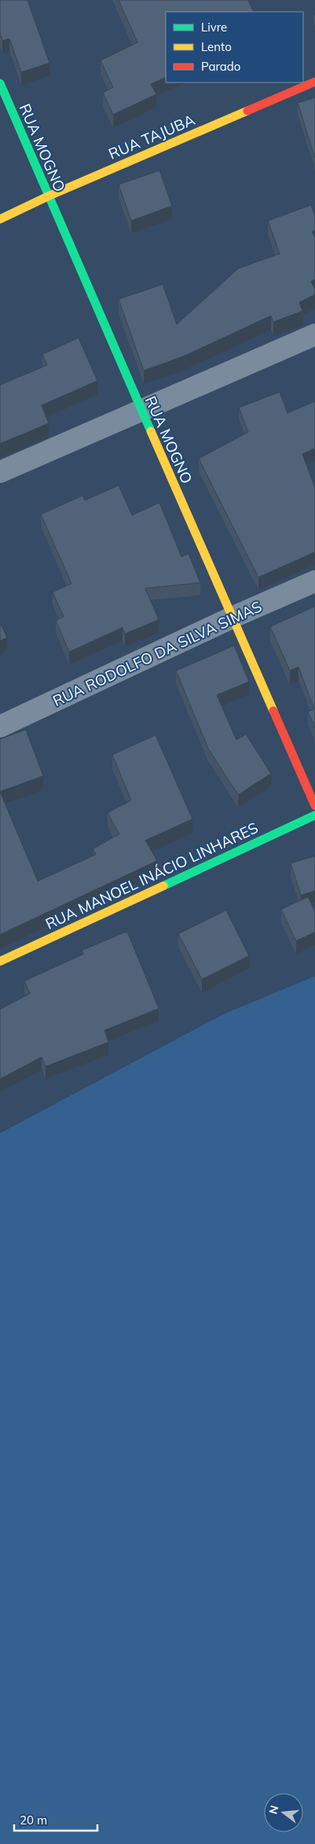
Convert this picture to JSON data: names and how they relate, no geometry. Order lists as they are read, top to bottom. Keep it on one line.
{"streets":{"street":["RUA TAJUBA","RUA MOGNO","RUA RODOLFO DA SILVA SIMAS","RUA MANOEL INÁCIO LINHARES"]},"crossings":[["RUA TAJUBA","RUA MOGNO"],["RUA MOGNO","RUA RODOLFO DA SILVA SIMAS"]],"legend":["Livre","Lento","Parado"],"scale_bar":"20 m","north":"left"}
